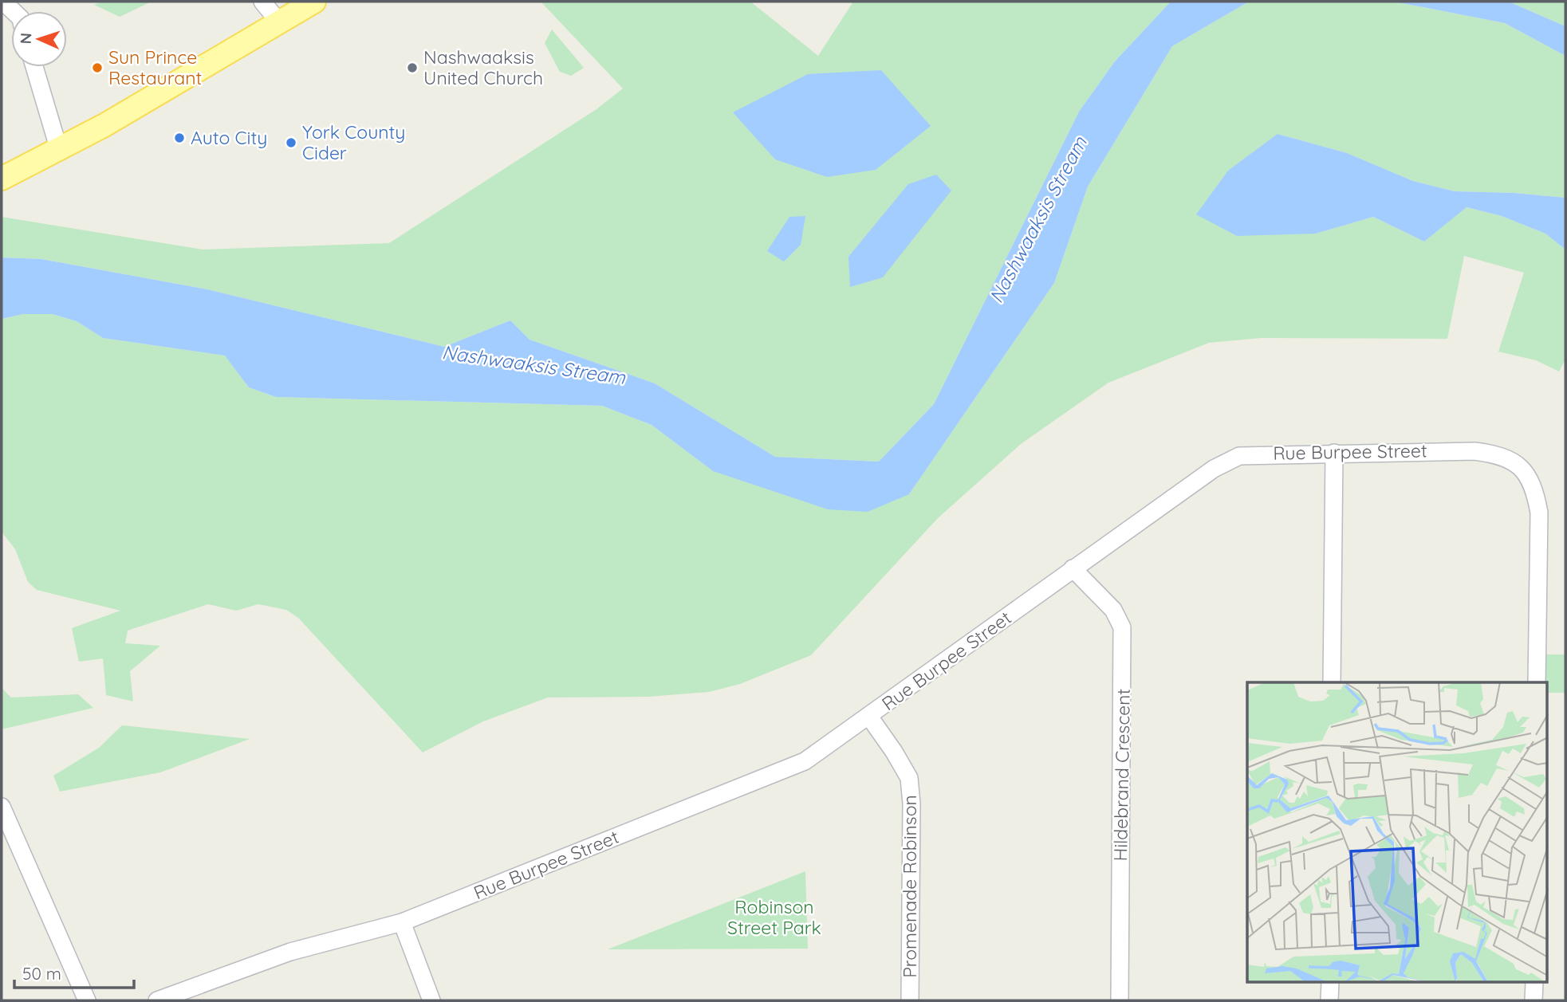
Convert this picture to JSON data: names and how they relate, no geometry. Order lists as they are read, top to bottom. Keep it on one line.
{"streets":{"street":["Rue Burpee Street","Hildebrand Crescent","Promenade Robinson"]},"crossings":[["Rue Burpee Street","Hildebrand Crescent"],["Rue Burpee Street","Promenade Robinson"]],"water":["Nashwaaksis Stream"],"parks":["Robinson Street Park"],"places":["Sun Prince Restaurant","Nashwaaksis United Church","Auto City","York County Cider"],"scale_bar":"50 m","north":"left"}
